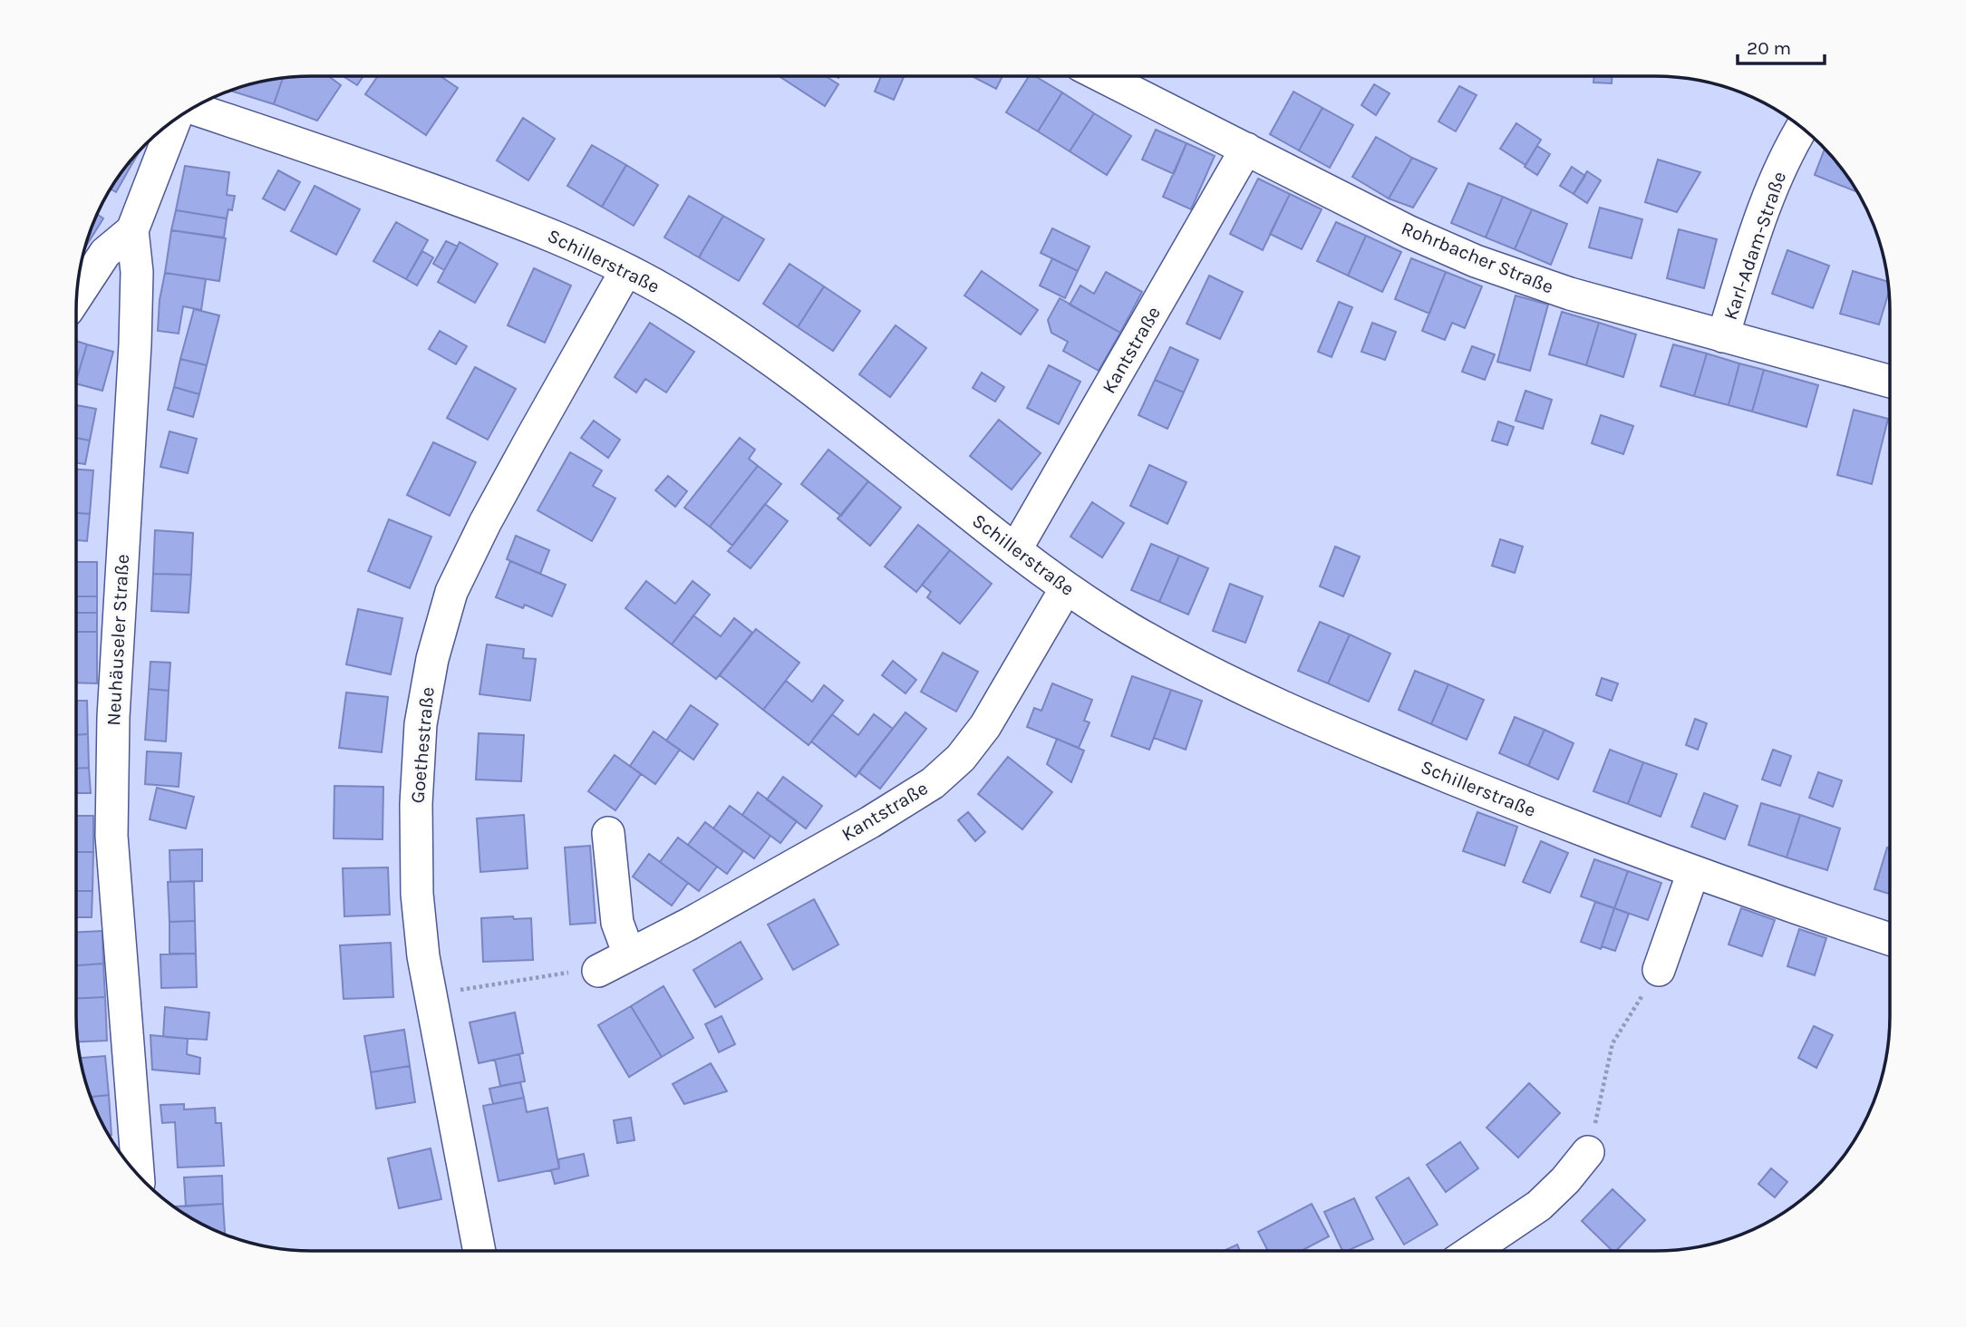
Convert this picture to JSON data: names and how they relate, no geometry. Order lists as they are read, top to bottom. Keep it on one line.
{"streets":{"street":["Karl-Adam-Straße","Rohrbacher Straße","Schillerstraße","Kantstraße","Neuhäuseler Straße","Goethestraße"]},"crossings":[["Karl-Adam-Straße","Rohrbacher Straße"],["Rohrbacher Straße","Kantstraße"],["Schillerstraße","Kantstraße"],["Schillerstraße","Goethestraße"]],"scale_bar":"20 m"}
